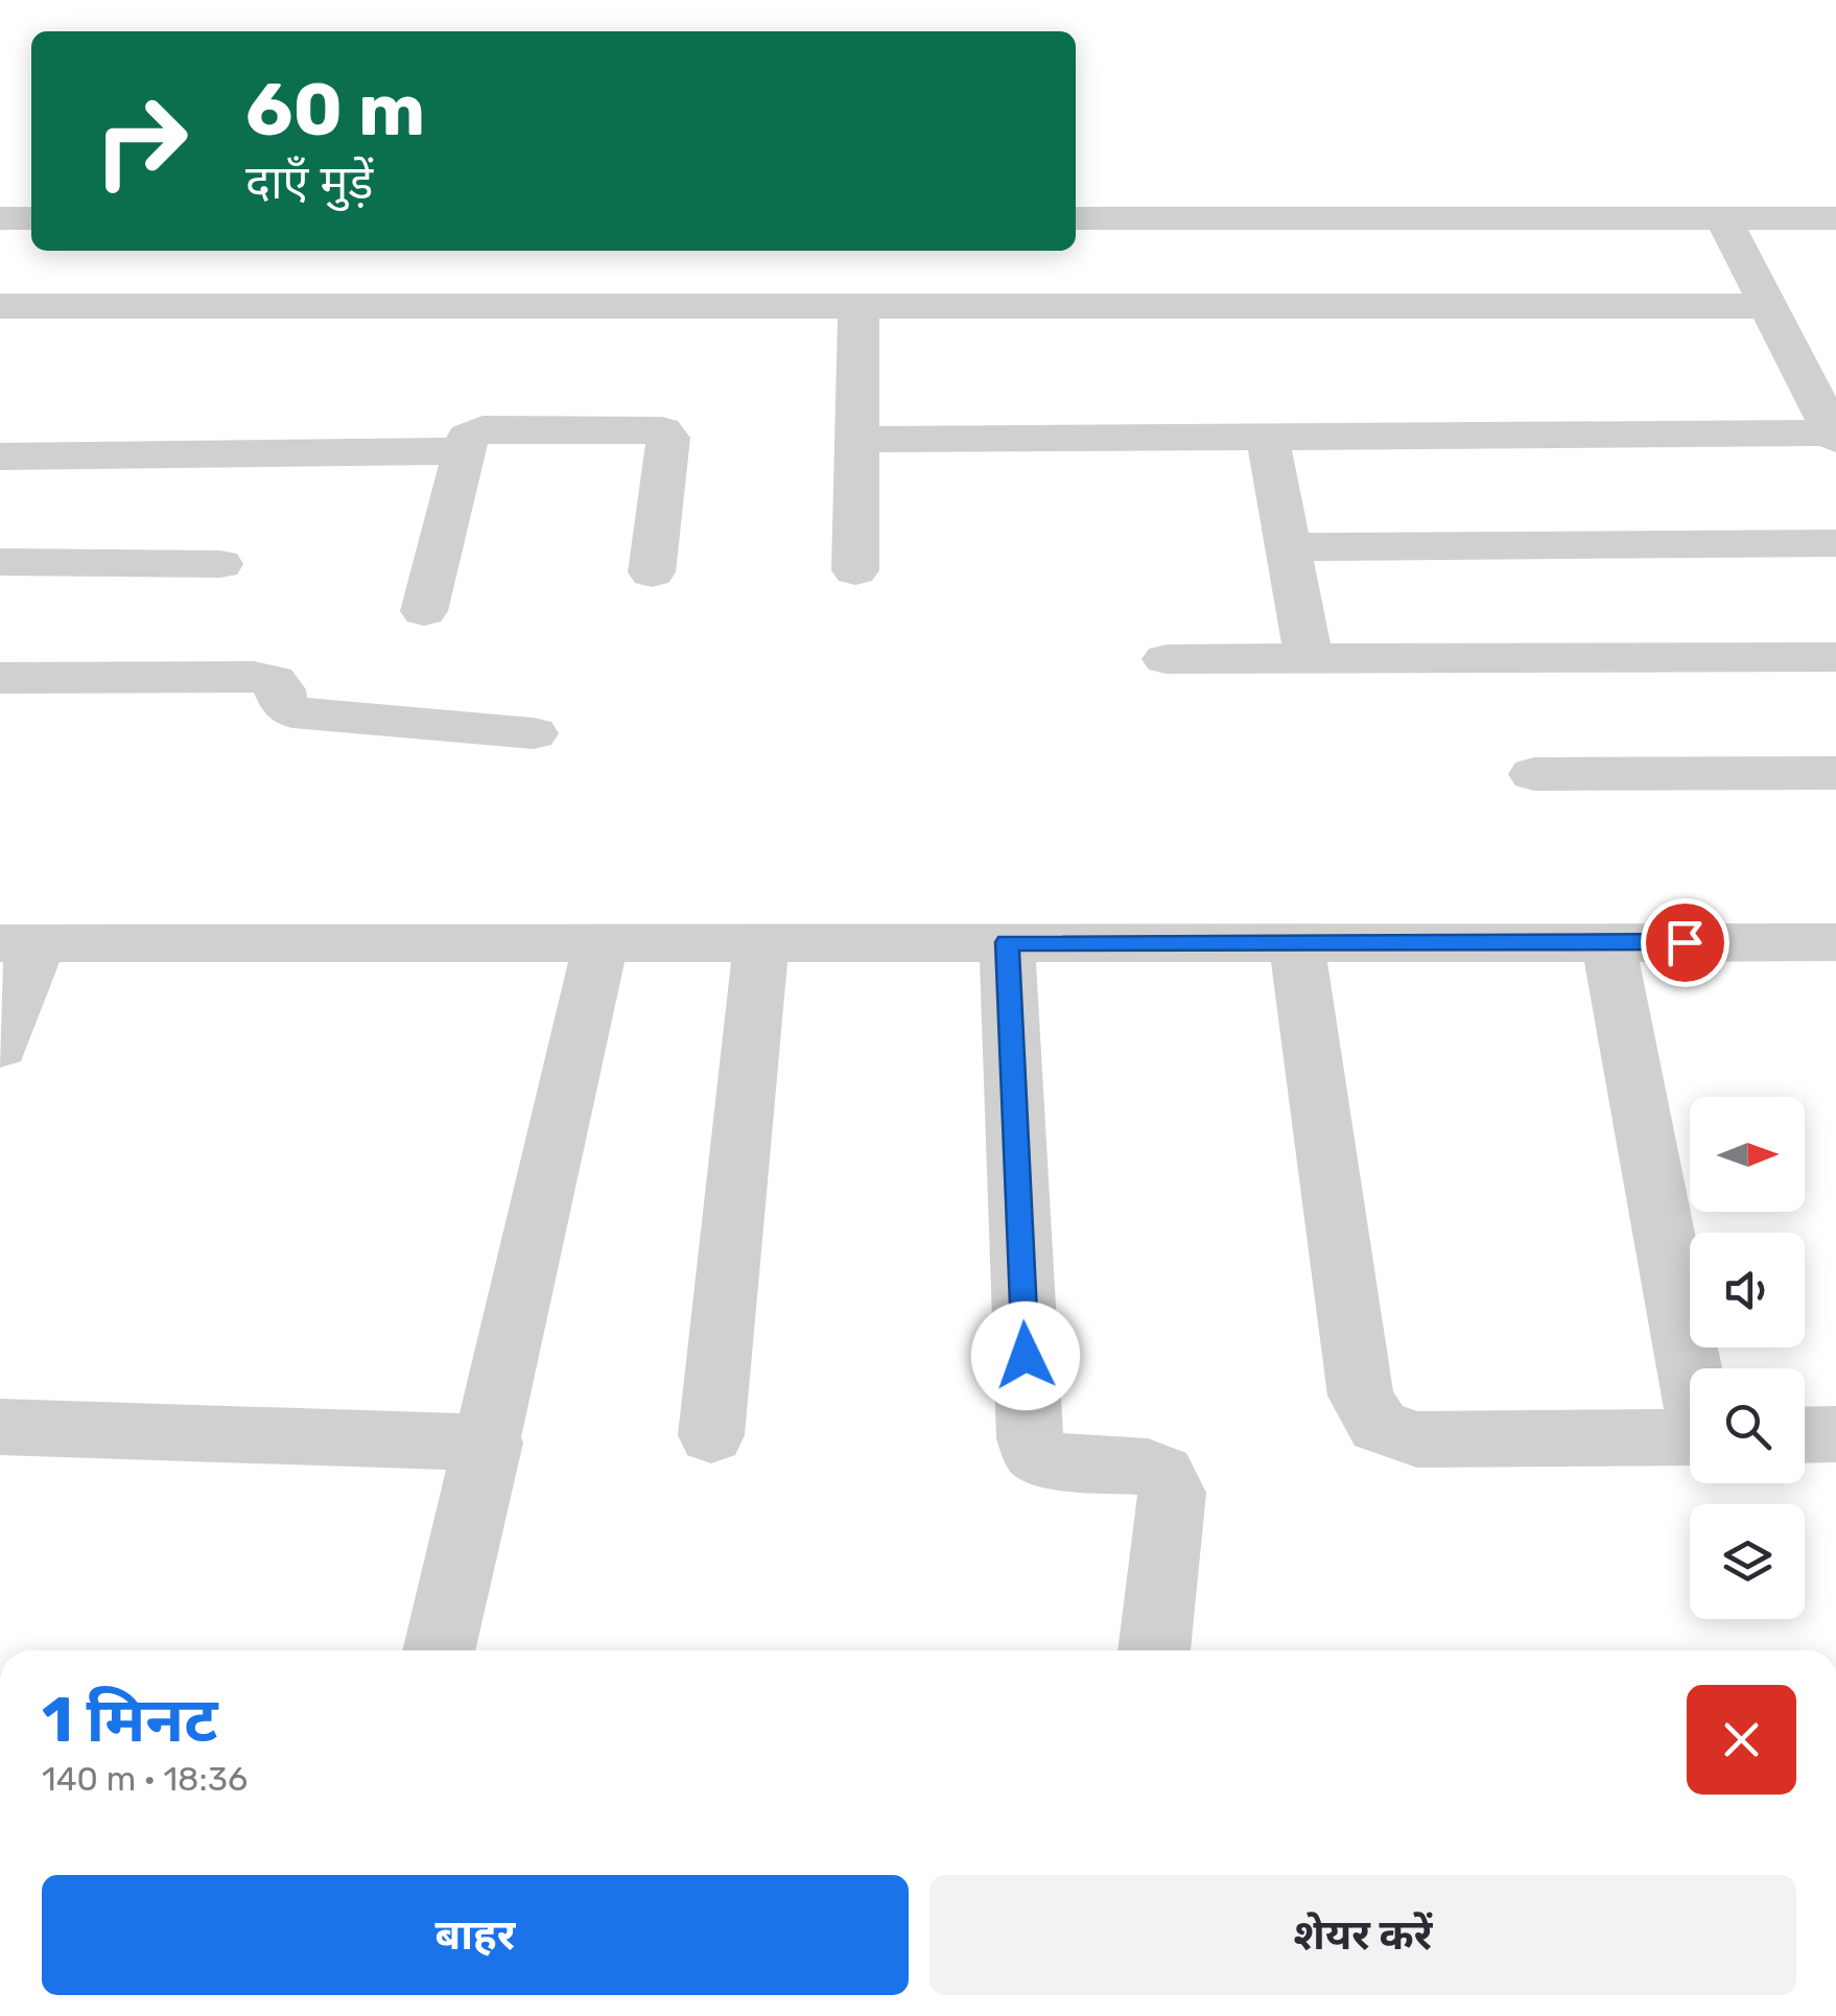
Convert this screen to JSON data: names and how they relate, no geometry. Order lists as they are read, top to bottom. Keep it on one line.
{"north":"right","page":{"turn":["60 m","दाएँ मुड़ें"],"heading":["1 मिनट","140 m · 18:36"],"buttons":["बाहर","शेयर करें"]}}
